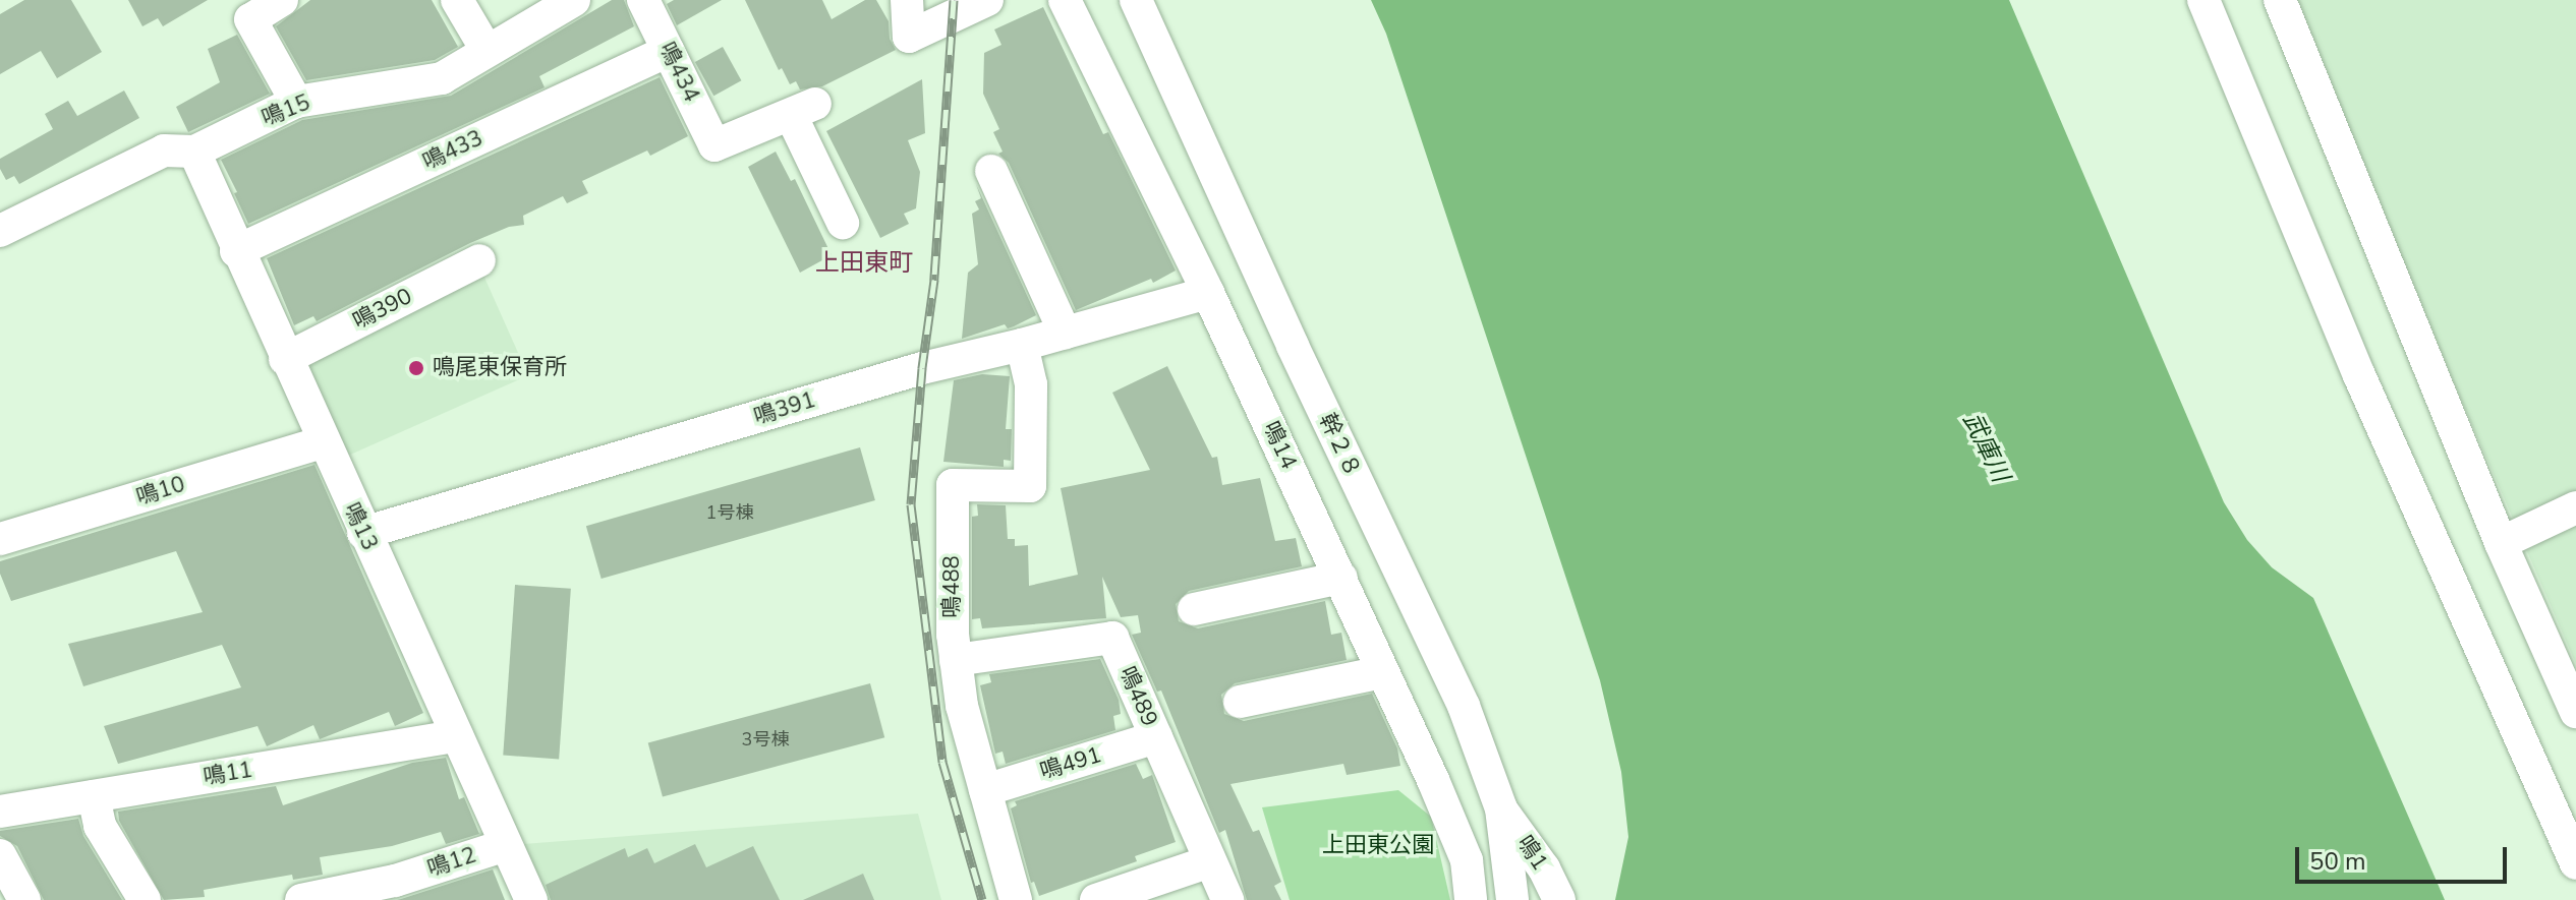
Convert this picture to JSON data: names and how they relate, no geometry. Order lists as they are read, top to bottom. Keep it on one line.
{"streets":{"street":["鳴434","鳴15","鳴433","鳴390","鳴391","鳴14","幹２８","鳴10","鳴13","鳴488","鳴489","鳴491","鳴11","鳴1","鳴12"]},"crossings":[["鳴434","鳴433"],["鳴15","鳴13"],["鳴433","鳴13"],["鳴390","鳴13"],["鳴391","鳴14"],["鳴391","鳴13"],["鳴391","鳴488"],["幹２８","鳴1"],["鳴10","鳴13"],["鳴13","鳴11"],["鳴13","鳴12"],["鳴488","鳴489"],["鳴488","鳴491"],["鳴489","鳴491"]],"districts":["上田東町"],"water":["武庫川"],"parks":["上田東公園"],"places":["鳴尾東保育所"],"house_numbers":["1号棟","3号棟"],"scale_bar":"50 m"}
